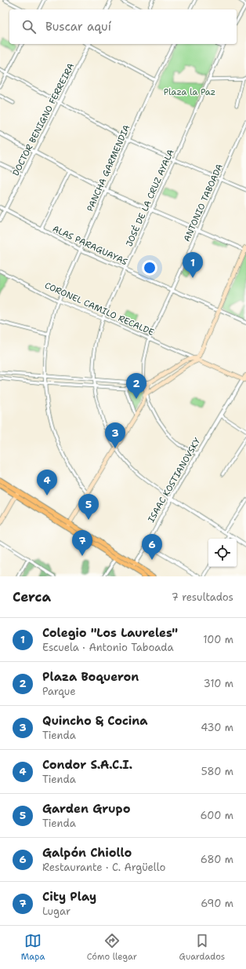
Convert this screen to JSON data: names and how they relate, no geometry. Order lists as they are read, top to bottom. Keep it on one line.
{"streets":{"main road":["CORONEL CAMILO RECALDE"],"street":["DOCTOR BENIGNO FERREIRA","PANCHA GARMENDIA","JOSÉ DE LA CRUZ AYALA","ANTONIO TABOADA","ALAS PARAGUAYAS","ISAAC KOSTIANOVSKY"]},"crossings":[["DOCTOR BENIGNO FERREIRA","ALAS PARAGUAYAS"],["PANCHA GARMENDIA","ALAS PARAGUAYAS"],["PANCHA GARMENDIA","CORONEL CAMILO RECALDE"],["JOSÉ DE LA CRUZ AYALA","ALAS PARAGUAYAS"],["JOSÉ DE LA CRUZ AYALA","CORONEL CAMILO RECALDE"],["JOSÉ DE LA CRUZ AYALA","ISAAC KOSTIANOVSKY"],["ANTONIO TABOADA","ALAS PARAGUAYAS"],["ANTONIO TABOADA","CORONEL CAMILO RECALDE"],["ANTONIO TABOADA","ISAAC KOSTIANOVSKY"],["CORONEL CAMILO RECALDE","ISAAC KOSTIANOVSKY"]],"parks":["Plaza la Paz"],"page":{"search":"Buscar aquí","pins":["1","2","3","4","5","7","6"],"heading":["Cerca","7 resultados"],"list":[{"mark":"1","name":"Colegio \"Los Laureles\"","note":"Escuela · Antonio Taboada","value":"100 m"},{"mark":"2","name":"Plaza Boqueron","note":"Parque","value":"310 m"},{"mark":"3","name":"Quincho & Cocina","note":"Tienda","value":"430 m"},{"mark":"4","name":"Condor S.A.C.I.","note":"Tienda","value":"580 m"},{"mark":"5","name":"Garden Grupo","note":"Tienda","value":"600 m"},{"mark":"6","name":"Galpón Chiollo","note":"Restaurante · C. Argüello","value":"680 m"},{"mark":"7","name":"City Play","note":"Lugar","value":"690 m"}],"nav":["Mapa","Cómo llegar","Guardados"]}}
